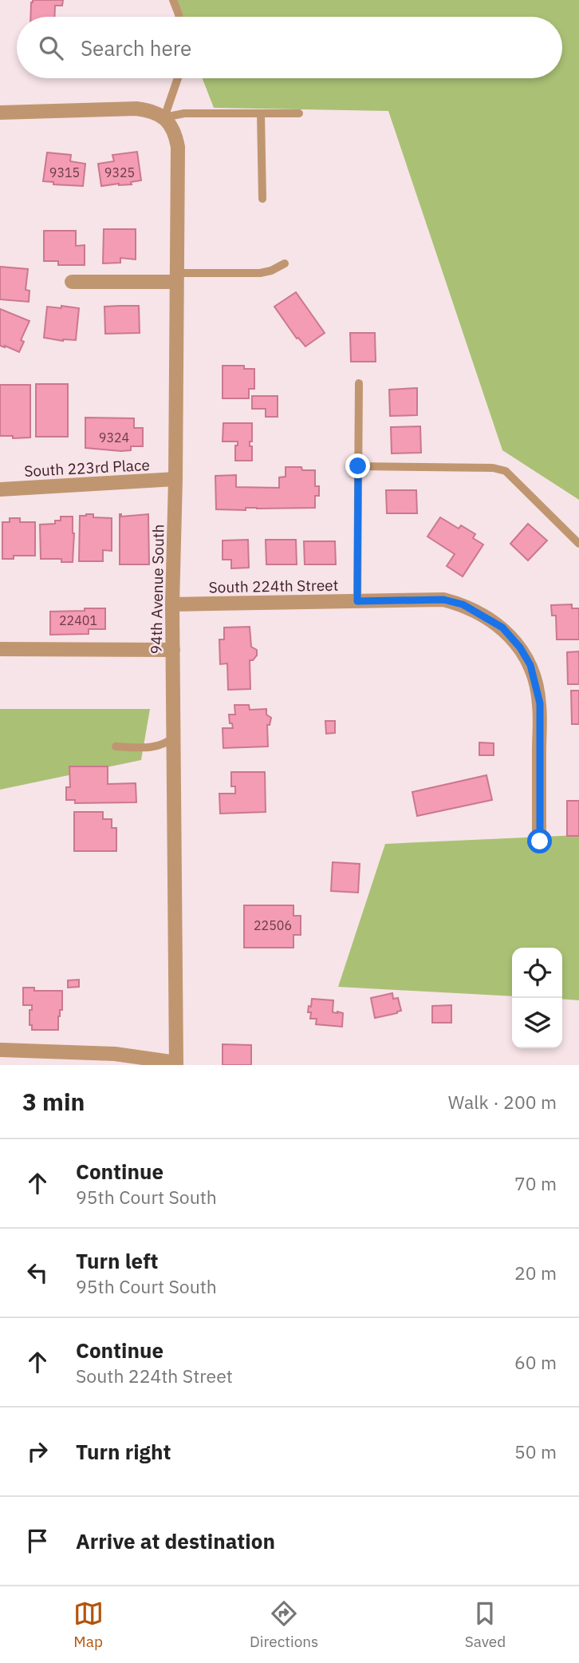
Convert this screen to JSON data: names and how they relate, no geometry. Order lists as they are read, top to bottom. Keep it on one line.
{"streets":{"street":["South 223rd Place","South 224th Street","94th Avenue South"]},"crossings":[["South 223rd Place","94th Avenue South"],["South 224th Street","94th Avenue South"]],"house_numbers":["9315","9325","9324","22401","22506"],"page":{"search":"Search here","heading":["3 min","Walk · 200 m"],"list":[["Continue","95th Court South","70 m"],["Turn left","95th Court South","20 m"],["Continue","South 224th Street","60 m"],["Turn right","50 m"],"Arrive at destination"],"nav":["Map","Directions","Saved"]}}
